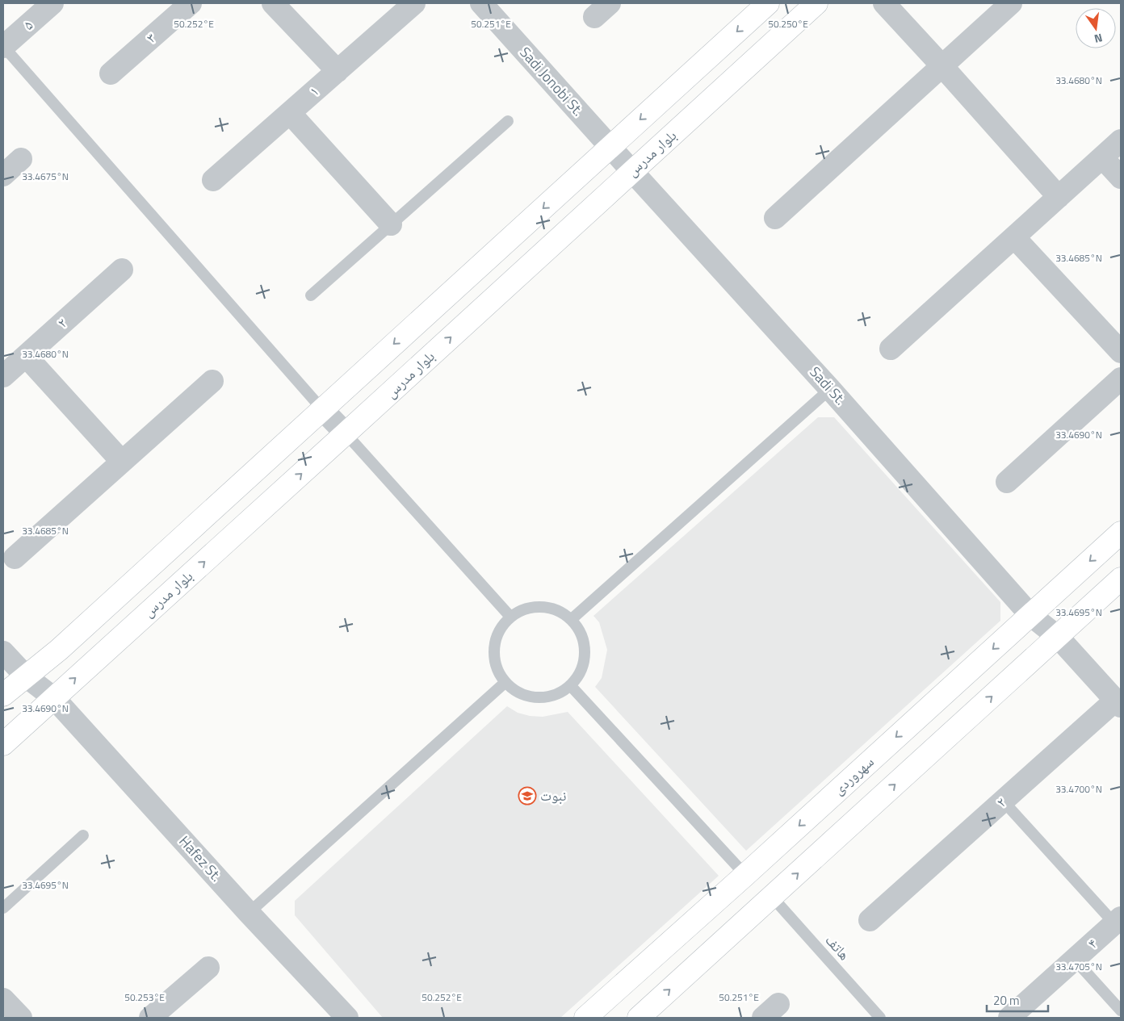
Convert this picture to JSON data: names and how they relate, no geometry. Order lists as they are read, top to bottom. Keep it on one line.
{"streets":{"street":["۵","۳","Sadi Jonobi St.","۱","بلوار مدرس","۲","Sadi St.","سهروردی","Hafez St.","۴"],"lane":["هاتف"]},"crossings":[["Sadi Jonobi St.","بلوار مدرس"],["Sadi Jonobi St.","Sadi St."],["بلوار مدرس","Sadi St."],["بلوار مدرس","Hafez St."],["۲","Sadi St."],["Sadi St.","سهروردی"]],"places":{"school or university":["نبوت"]},"scale_bar":"20 m","north":"bottom","coordinates":["50.252°E","50.251°E","50.250°E","33.4680°N","33.4675°N","33.4685°N","33.4690°N","33.4695°N","33.4700°N","33.4705°N","50.253°E"]}
